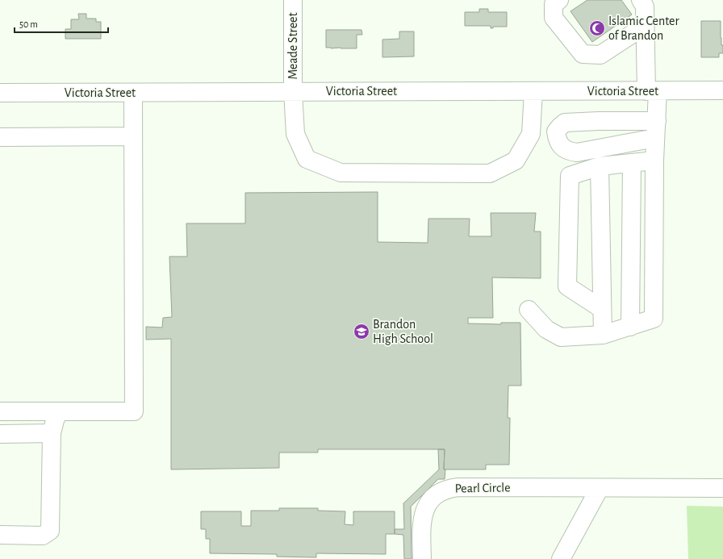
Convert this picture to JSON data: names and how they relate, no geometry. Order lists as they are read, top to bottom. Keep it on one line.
{"streets":{"street":["Meade Street","Victoria Street","Pearl Circle"]},"crossings":[["Meade Street","Victoria Street"]],"places":{"mosque":["Islamic Center of Brandon"],"school or university":["Brandon High School"]},"scale_bar":"50 m"}
